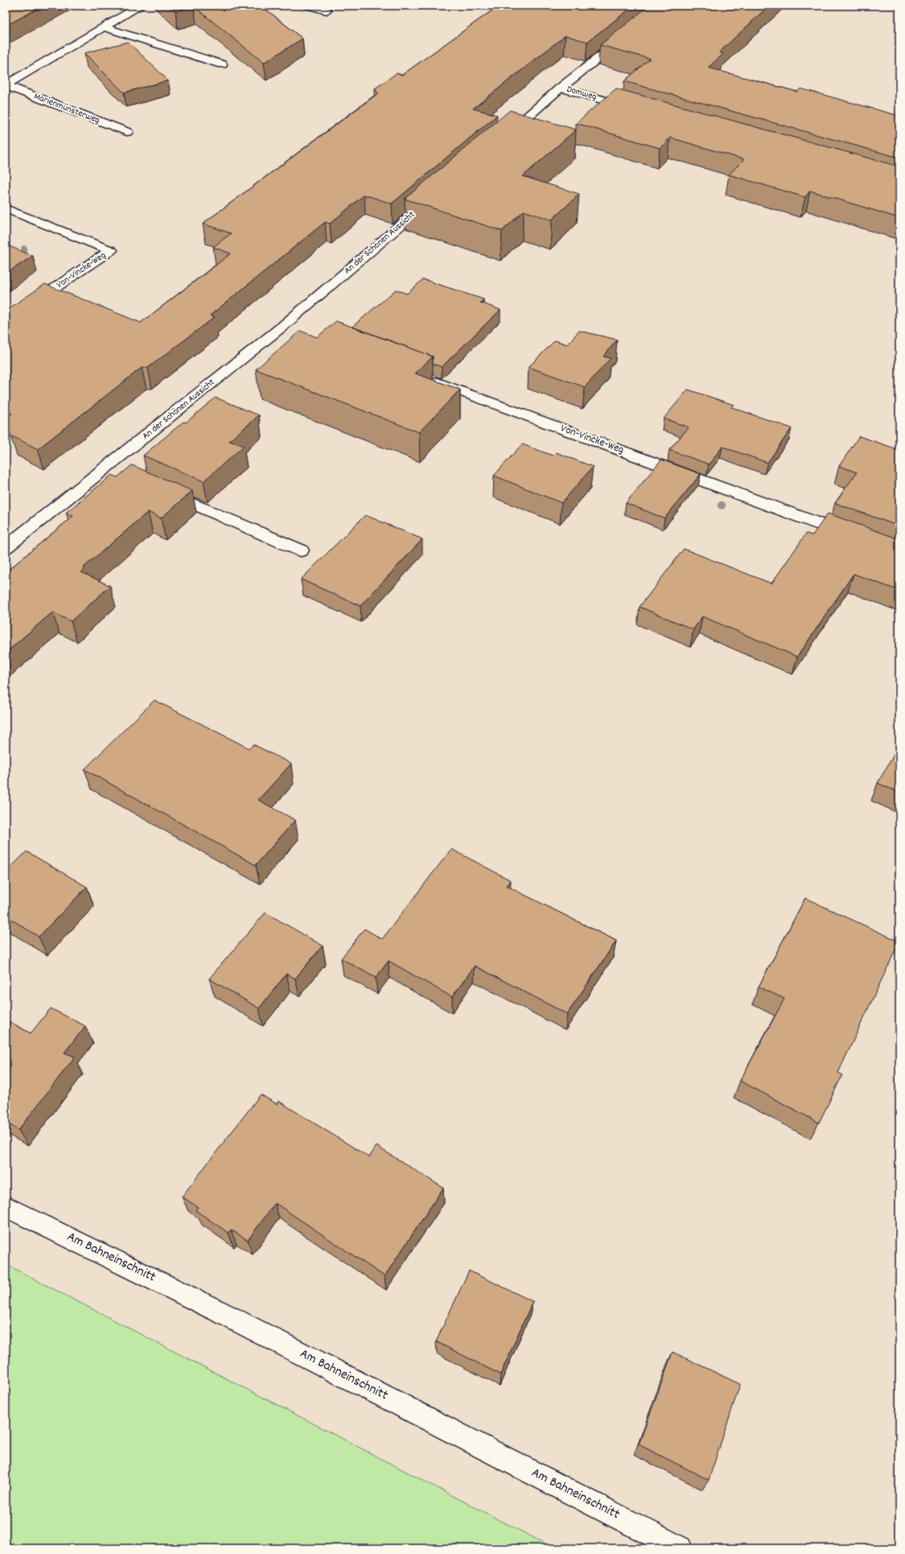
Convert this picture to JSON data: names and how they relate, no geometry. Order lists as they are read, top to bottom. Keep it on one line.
{"streets":{"street":["Domweg","Marienmünsterweg","An der Schönen Aussicht","Von-Vincke-Weg","Am Bahneinschnitt"]}}
